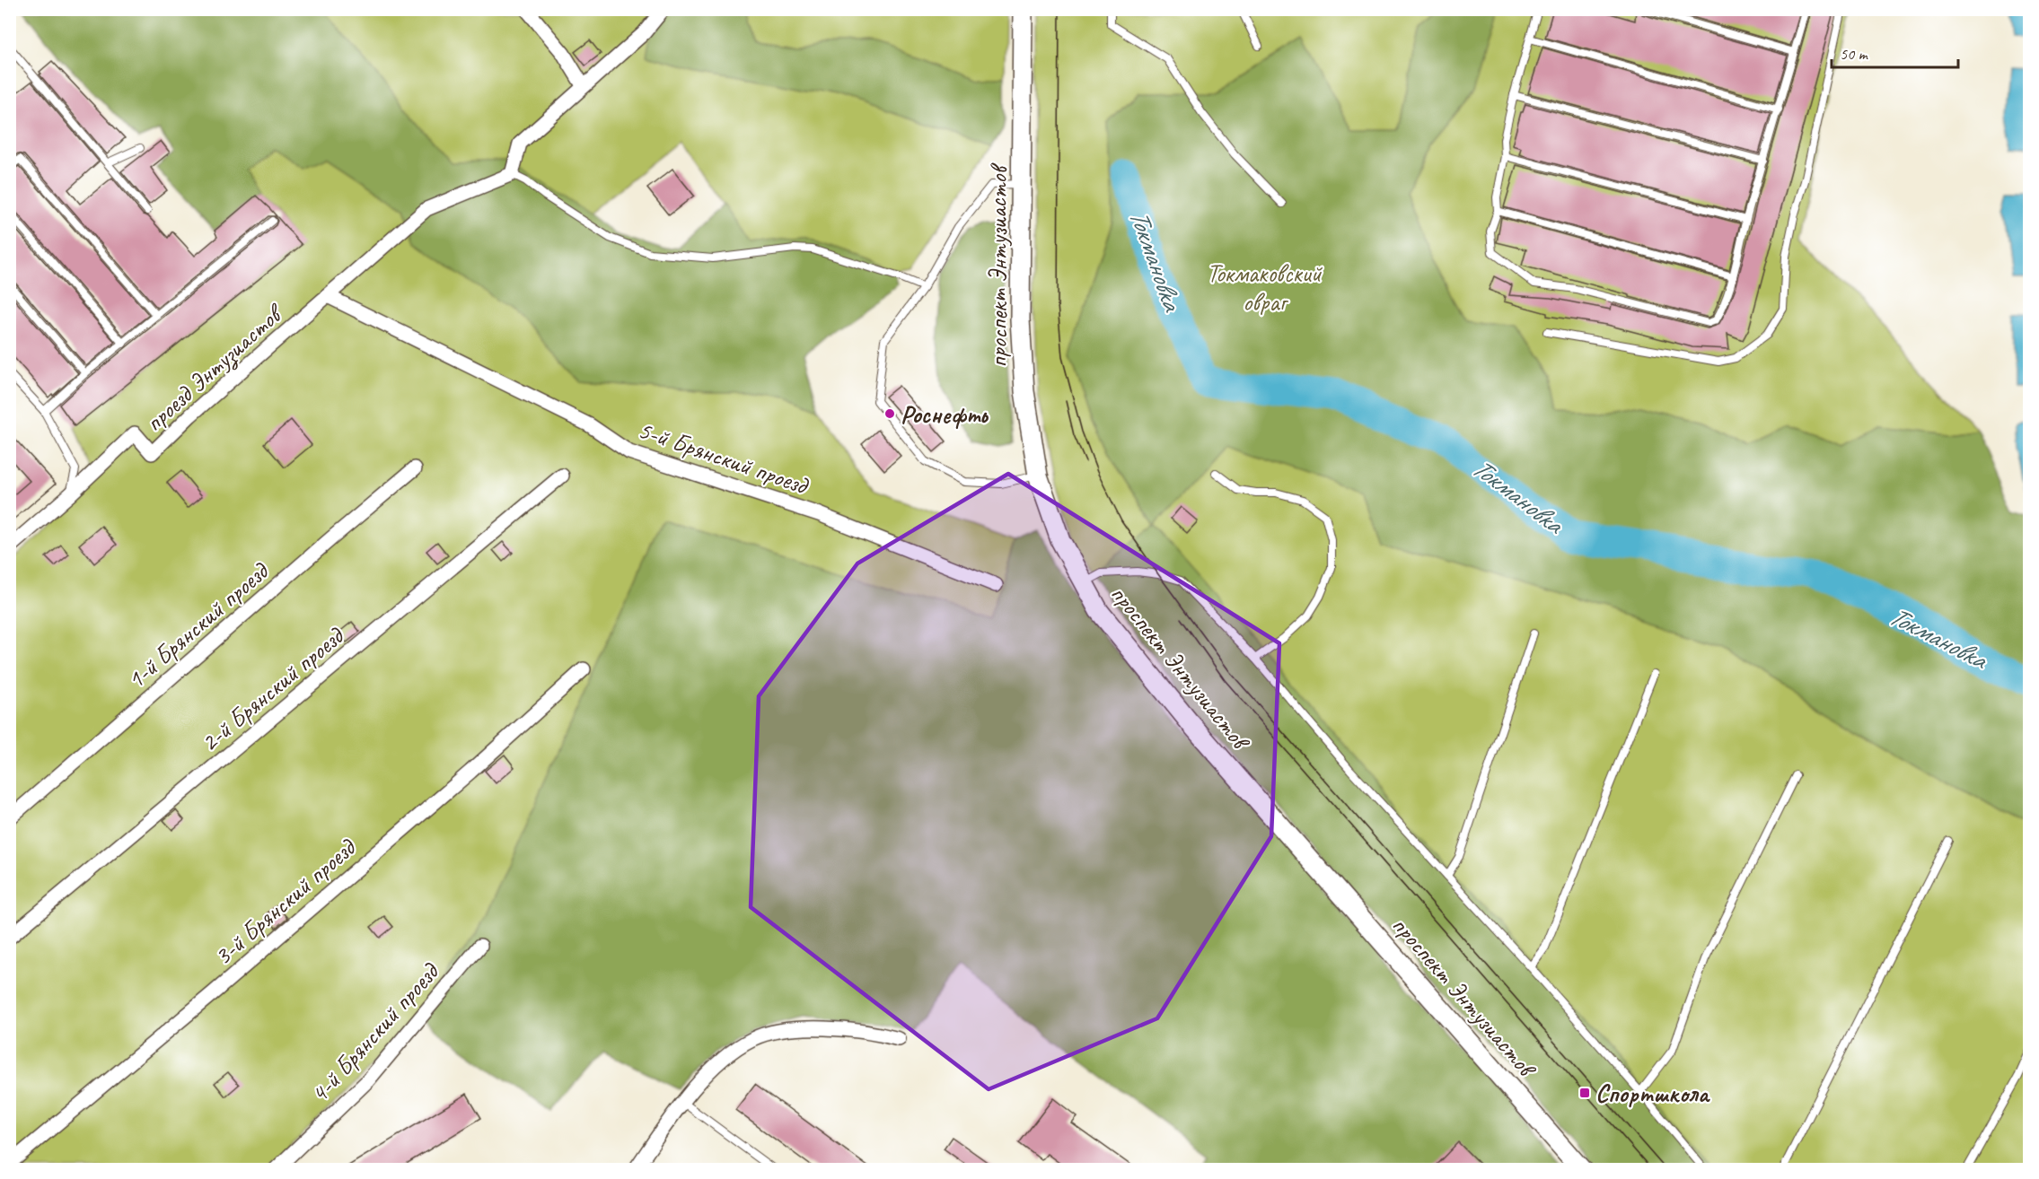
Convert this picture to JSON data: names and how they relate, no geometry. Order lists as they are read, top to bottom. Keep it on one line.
{"streets":{"street":["проспект Энтузиастов","проезд Энтузиастов","5-й Брянский проезд","1-й Брянский проезд","2-й Брянский проезд","3-й Брянский проезд","4-й Брянский проезд"]},"crossings":[["проезд Энтузиастов","5-й Брянский проезд"]],"water":["Токмановка"],"parks":["Токмаковский овраг"],"places":{"other":["Роснефть"],"transit":["Спортшкола"]},"scale_bar":"50 m"}
